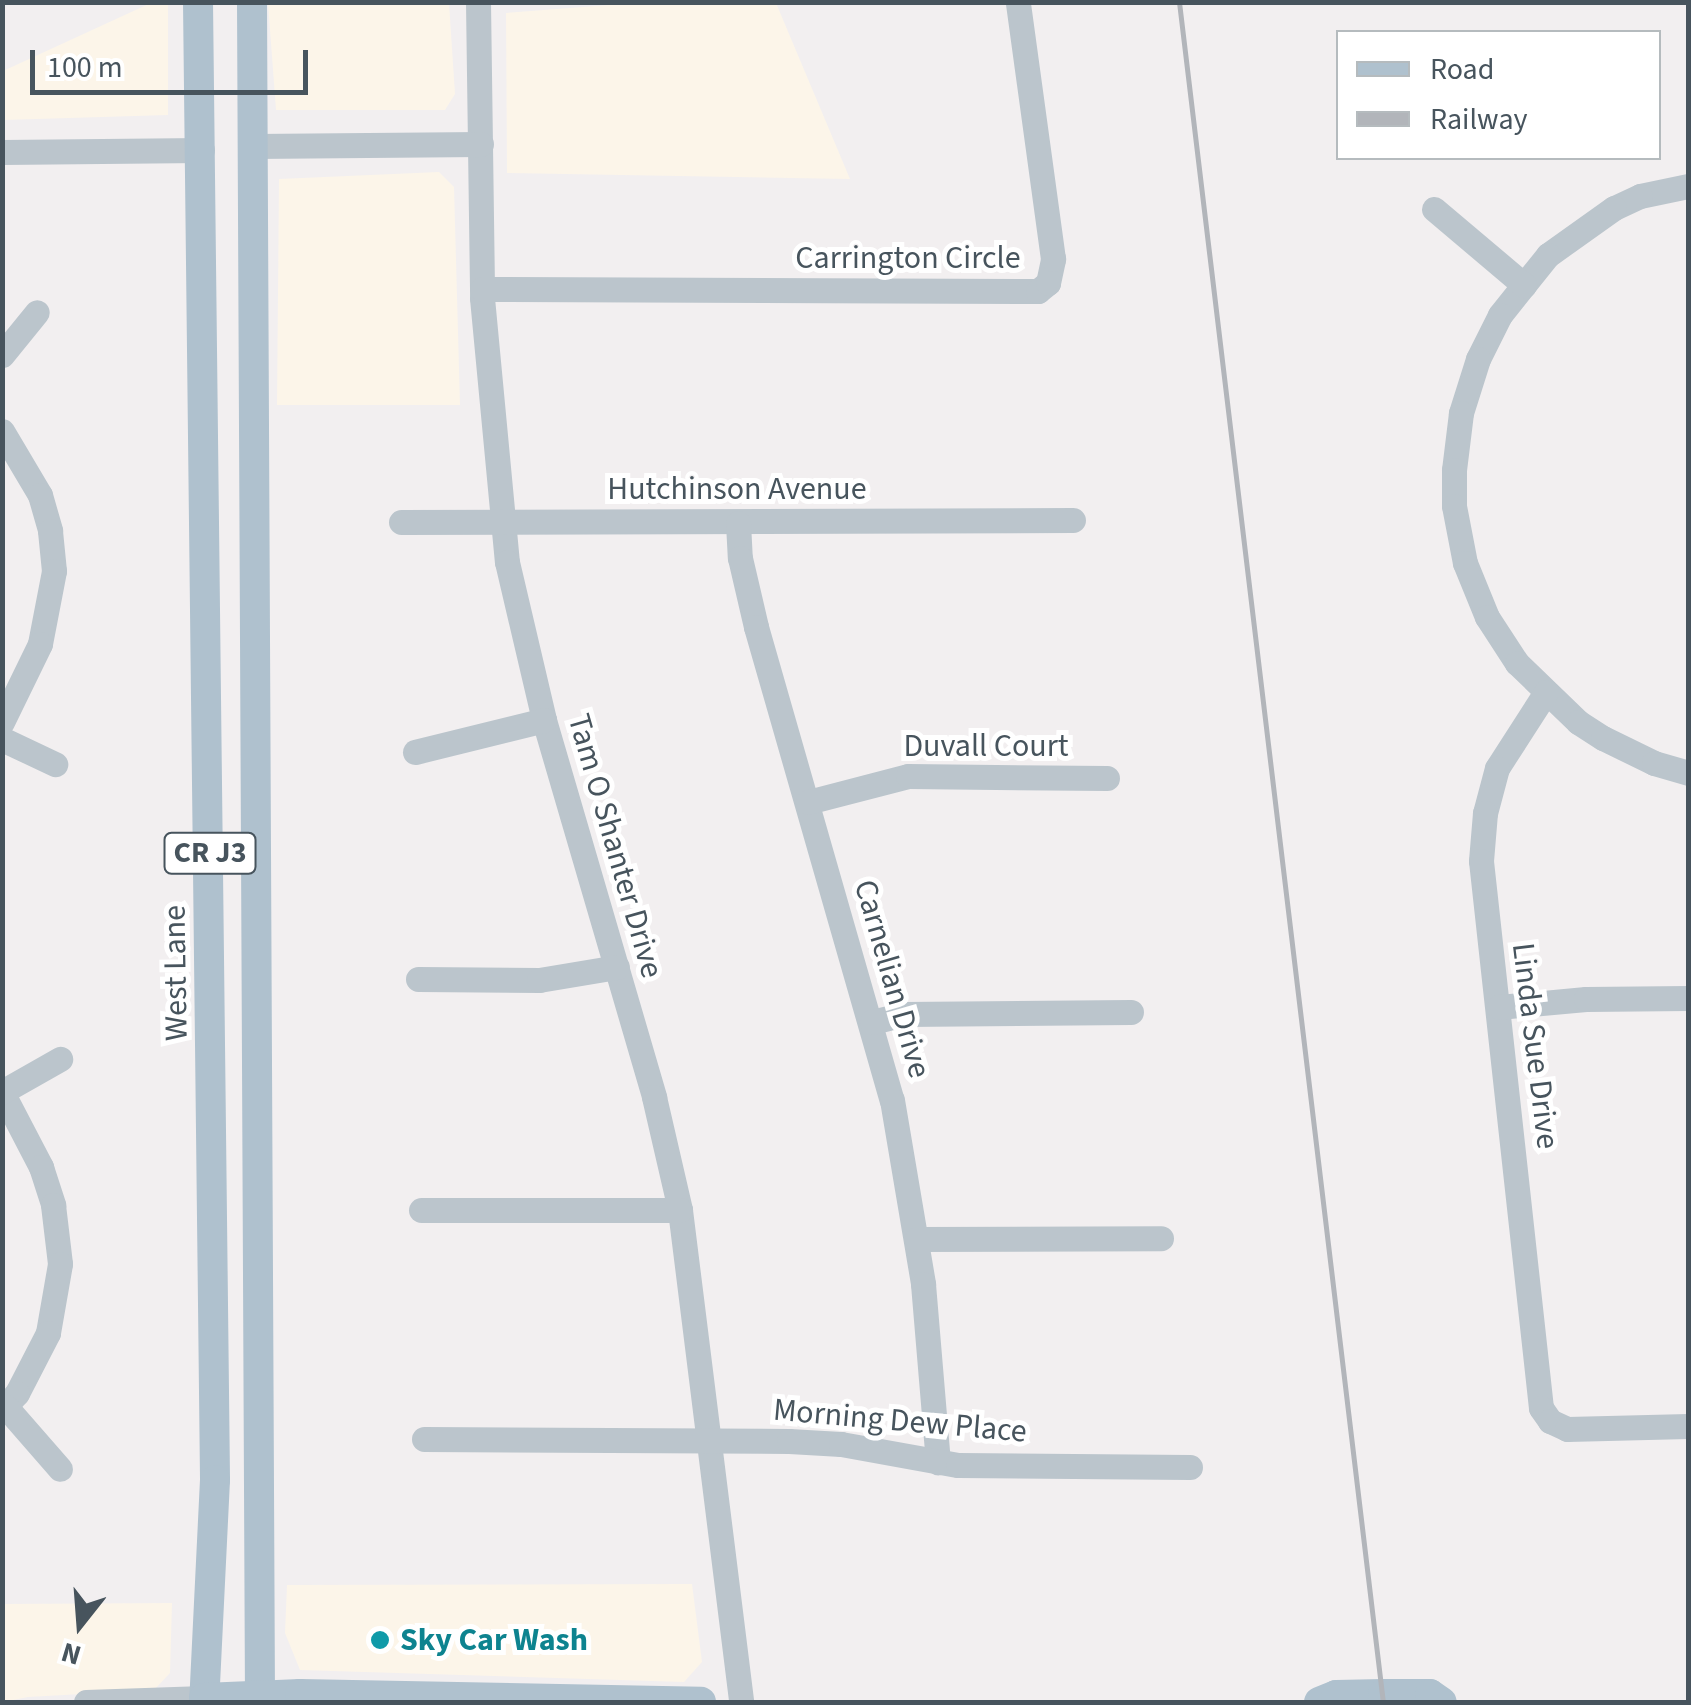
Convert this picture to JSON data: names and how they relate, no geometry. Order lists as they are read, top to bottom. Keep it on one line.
{"streets":{"main road":["CR J3","West Lane"],"street":["Carrington Circle","Hutchinson Avenue","Duvall Court","Tam O Shanter Drive","Carnelian Drive","Linda Sue Drive","Morning Dew Place"]},"crossings":[["Carrington Circle","Tam O Shanter Drive"],["Hutchinson Avenue","Tam O Shanter Drive"],["Hutchinson Avenue","Carnelian Drive"],["Duvall Court","Carnelian Drive"],["Tam O Shanter Drive","Morning Dew Place"],["Carnelian Drive","Morning Dew Place"]],"places":["Sky Car Wash"],"legend":["Road","Railway"],"scale_bar":"100 m","north":"bottom"}
